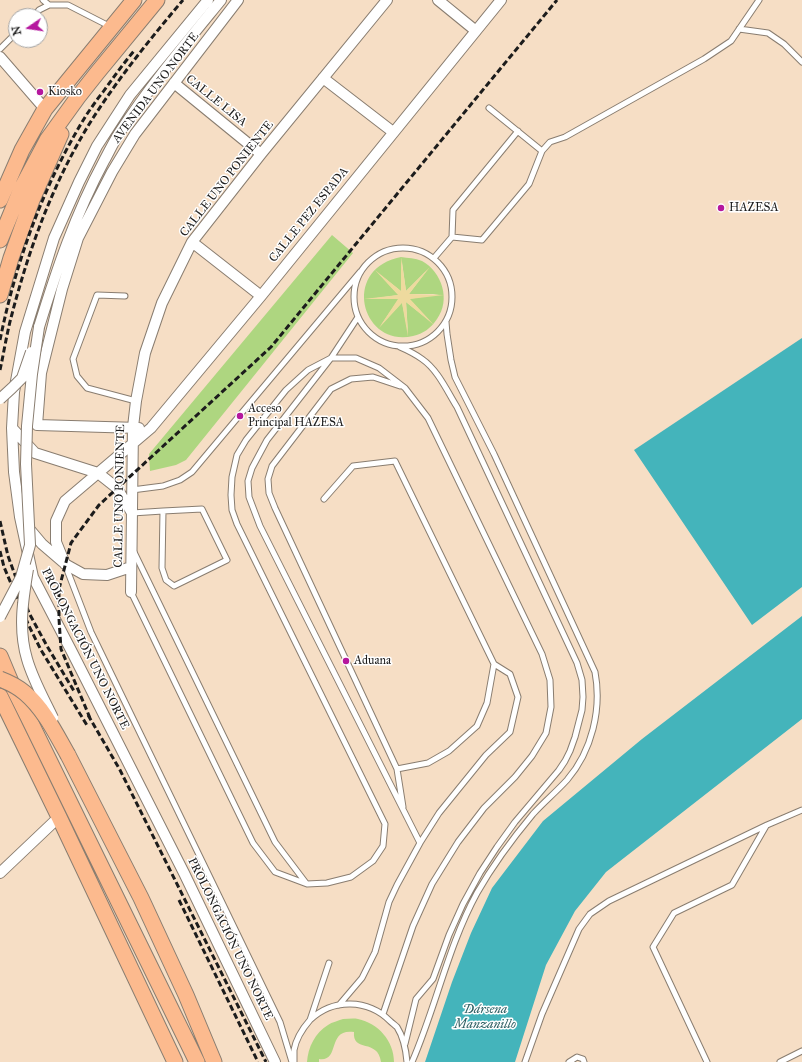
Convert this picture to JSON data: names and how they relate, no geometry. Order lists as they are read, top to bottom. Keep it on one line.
{"streets":{"street":["AVENIDA UNO NORTE","CALLE LISA","CALLE UNO PONIENTE","CALLE PEZ ESPADA","PROLONGACIÓN UNO NORTE"]},"crossings":[["AVENIDA UNO NORTE","CALLE LISA"],["AVENIDA UNO NORTE","CALLE UNO PONIENTE"],["CALLE LISA","CALLE UNO PONIENTE"],["CALLE UNO PONIENTE","CALLE PEZ ESPADA"]],"water":["Dársena Manzanillo"],"places":["Kiosko","HAZESA","Acceso Principal HAZESA","Aduana"],"north":"left"}
